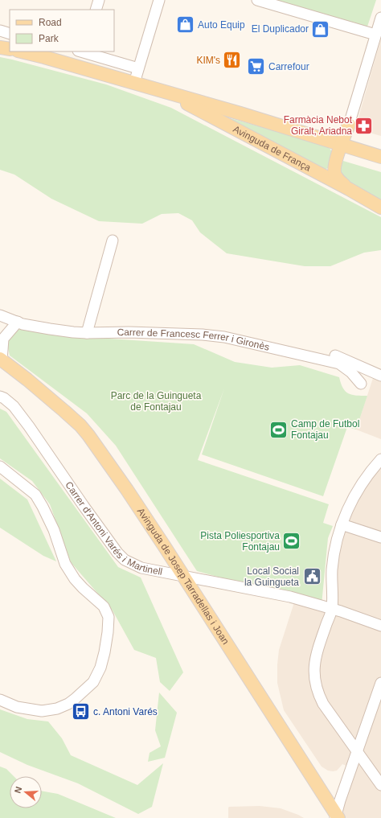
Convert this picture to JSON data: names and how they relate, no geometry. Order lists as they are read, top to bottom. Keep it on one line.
{"streets":{"main road":["Avinguda de França","Avinguda de Josep Tarradellas i Joan"],"street":["Carrer de Francesc Ferrer i Gironès","Carrer d'Antoni Varés i Martinell"]},"crossings":[["Carrer d'Antoni Varés i Martinell","Avinguda de Josep Tarradellas i Joan"]],"parks":["Parc de la Guingueta de Fontajau"],"places":{"shop":["Auto Equip","El Duplicador"],"restaurant":["KIM's"],"supermarket":["Carrefour"],"pharmacy":["Farmàcia Nebot Giralt, Ariadna"],"sports":["Camp de Futbol Fontajau","Pista Poliesportiva Fontajau"],"public building":["Local Social la Guingueta"],"bus stop":["c. Antoni Varés"]},"legend":["Road","Park"],"north":"left"}
